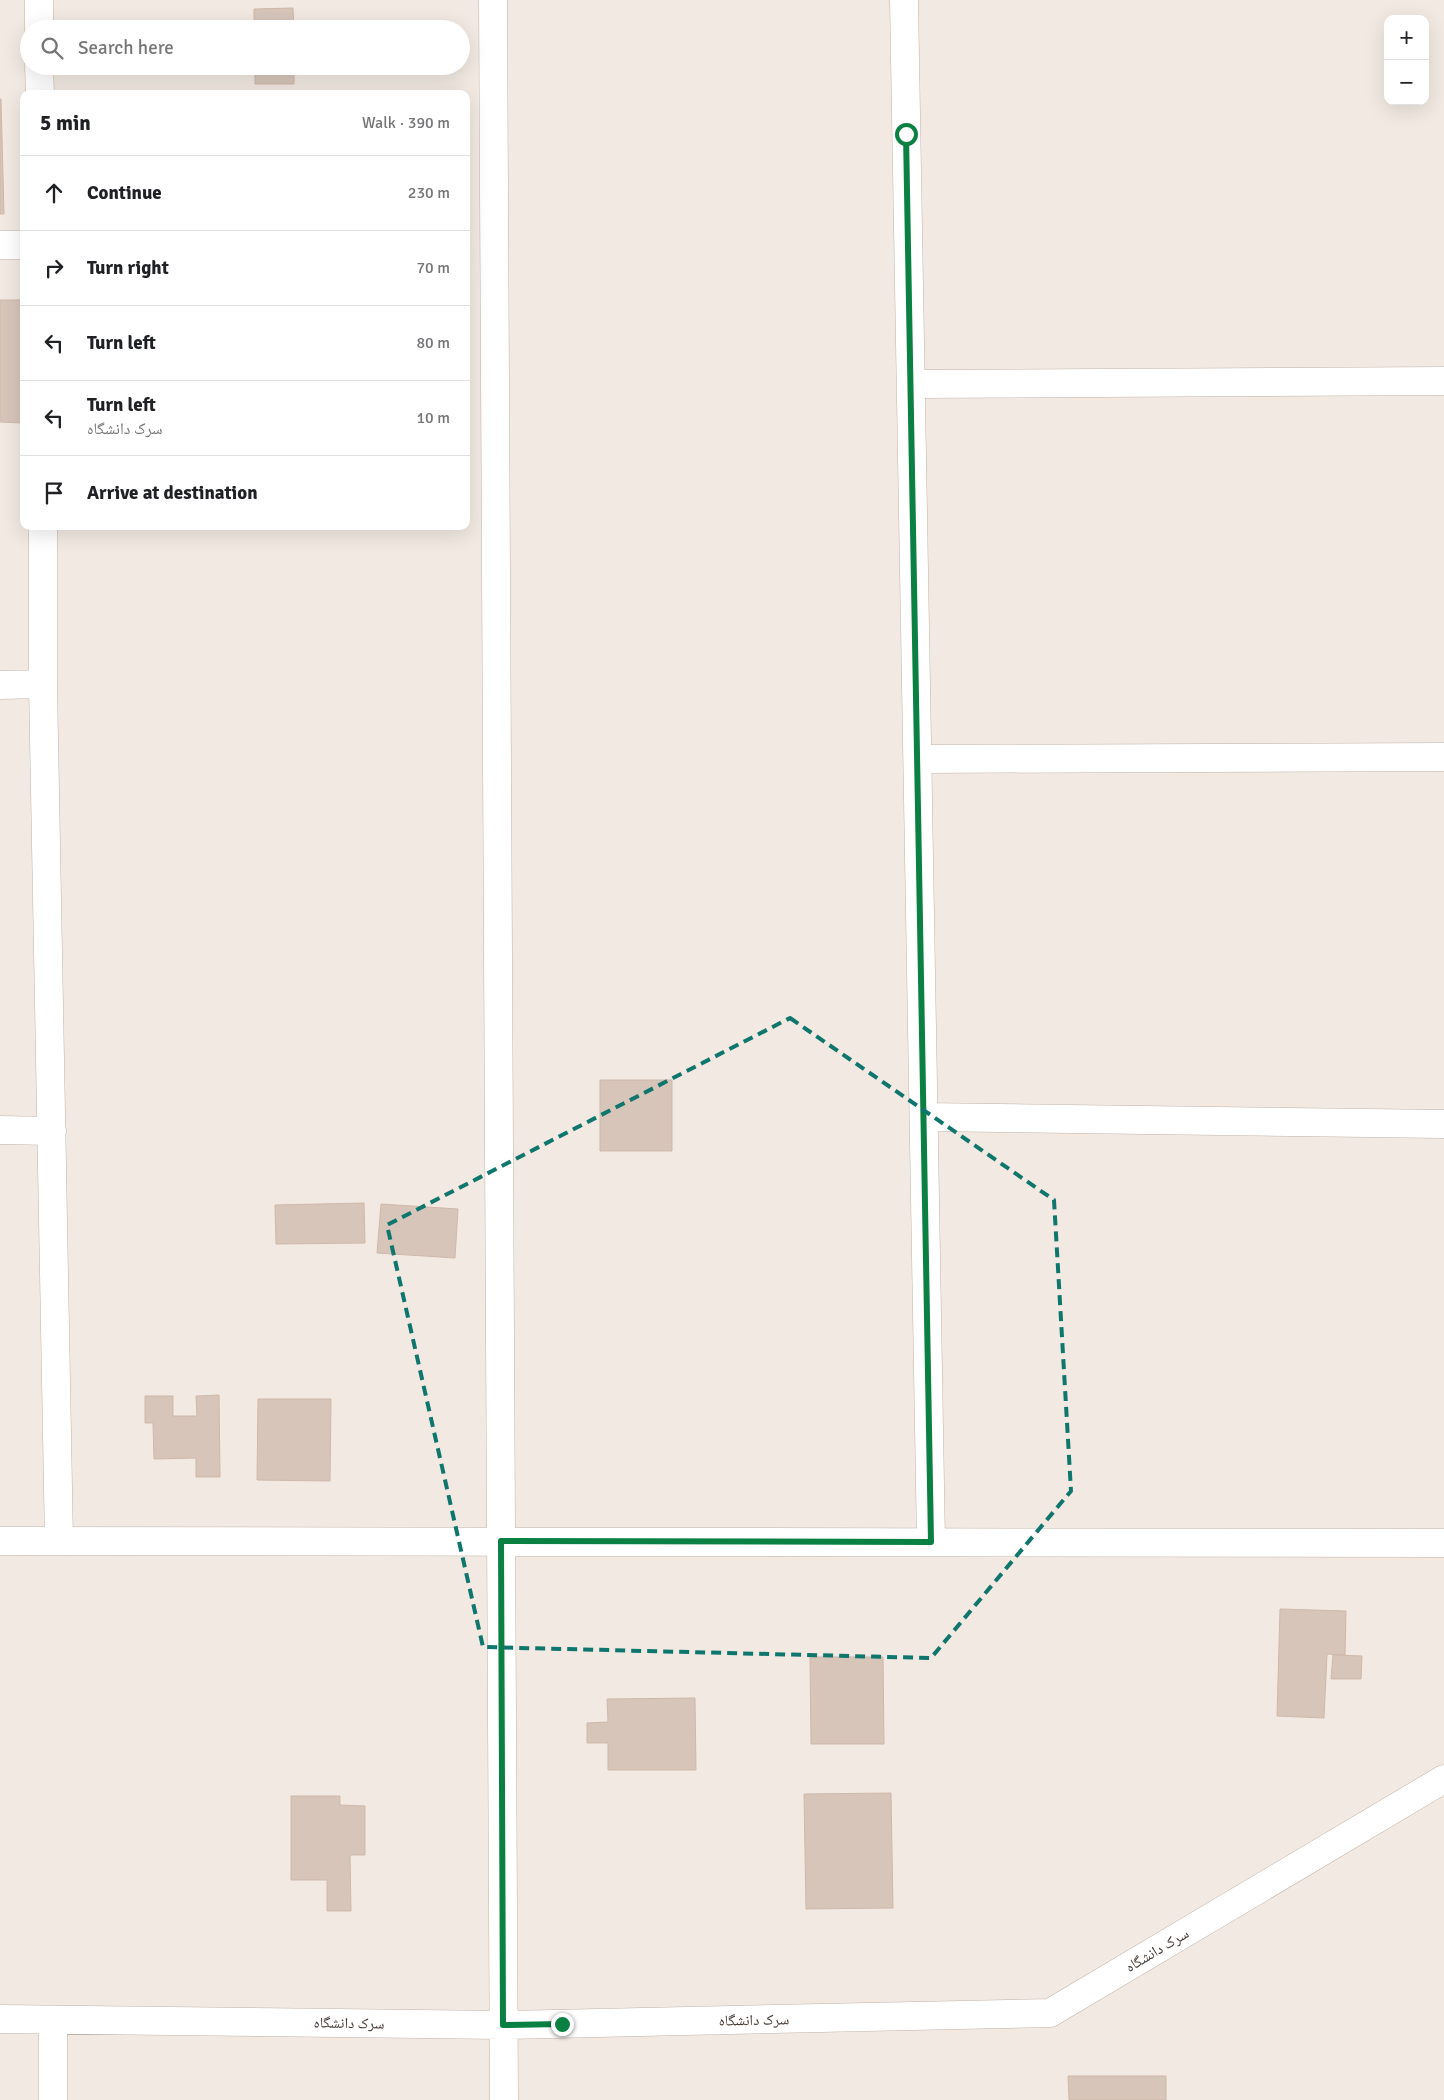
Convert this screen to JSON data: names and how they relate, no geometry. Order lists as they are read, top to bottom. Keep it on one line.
{"streets":{"street":["سرک دانشگاه"]},"page":{"map_buttons":["+","−"],"search":"Search here","heading":["5 min","Walk · 390 m"],"list":[["Continue","230 m"],["Turn right","70 m"],["Turn left","80 m"],["Turn left","سرک دانشگاه","10 m"],"Arrive at destination"]}}
